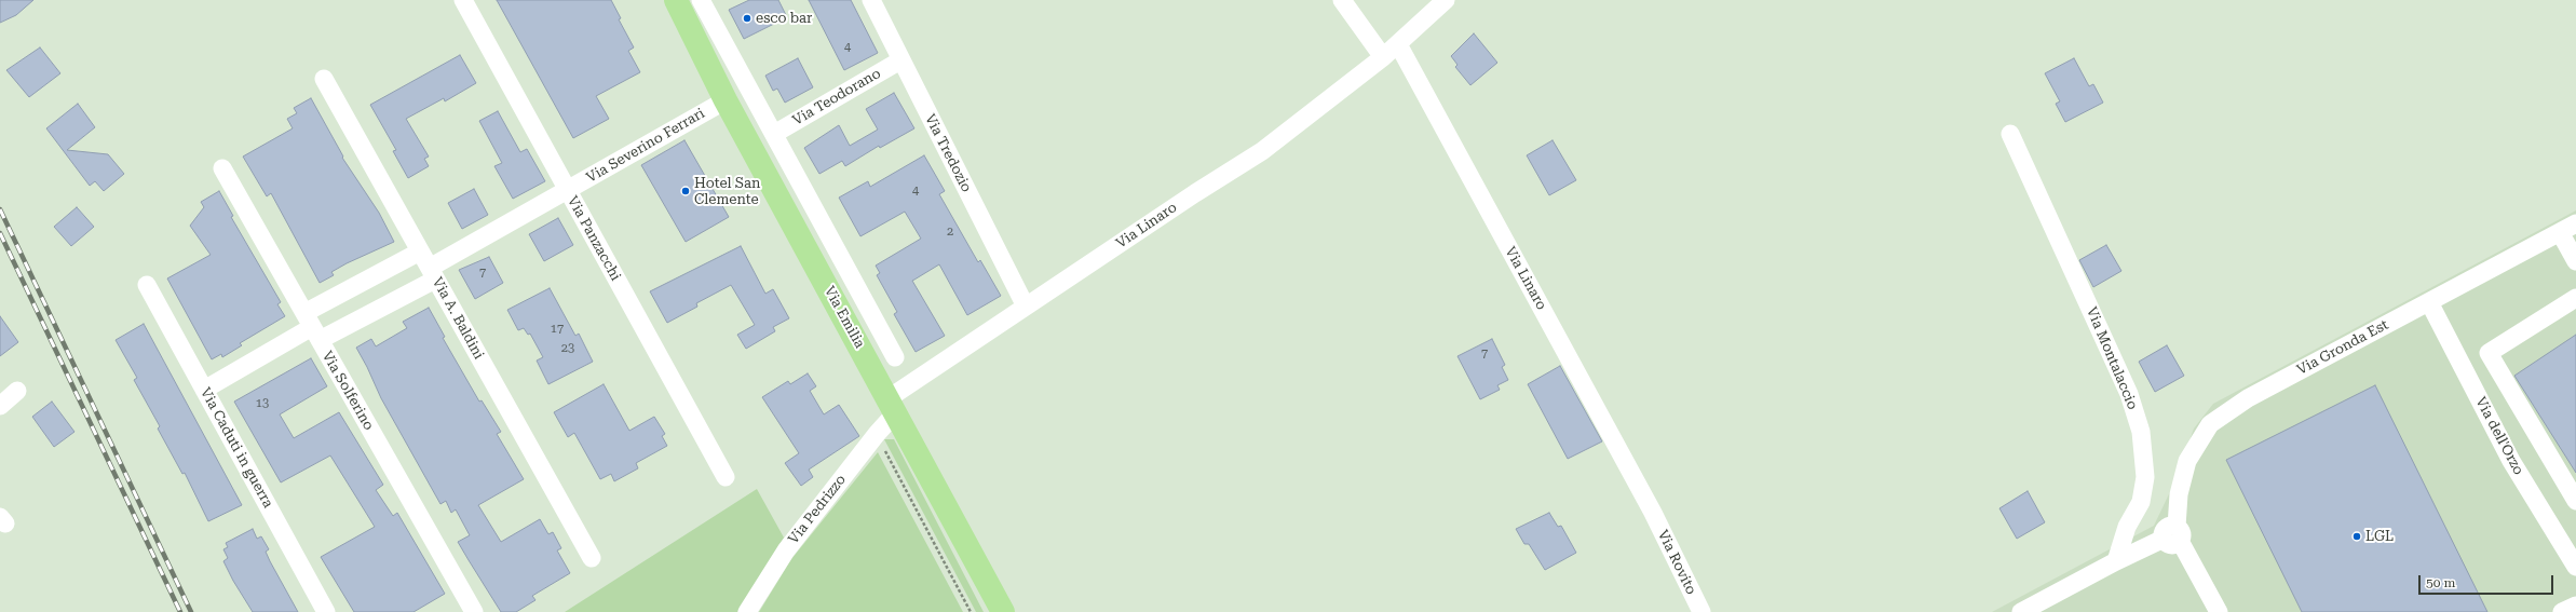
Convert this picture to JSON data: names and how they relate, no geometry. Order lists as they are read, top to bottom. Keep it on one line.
{"streets":{"main road":["Via Emilia"],"street":["Via Teodorano","Via Severino Ferrari","Via Tredozio","Via Linaro","Via Panzacchi","Via A. Baldini","Via Gronda Est","Via Montalaccio","Via Solferino","Via dell'Orzo","Via Caduti in guerra","Via Pedrizzo","Via Rovito"]},"crossings":[["Via Teodorano","Via Tredozio"],["Via Teodorano","Via Emilia"],["Via Severino Ferrari","Via Panzacchi"],["Via Severino Ferrari","Via Emilia"],["Via Severino Ferrari","Via A. Baldini"],["Via Severino Ferrari","Via Solferino"],["Via Severino Ferrari","Via Caduti in guerra"],["Via Tredozio","Via Linaro"],["Via Linaro","Via Emilia"],["Via Linaro","Via Pedrizzo"],["Via Linaro","Via Rovito"],["Via Emilia","Via Pedrizzo"],["Via Gronda Est","Via dell'Orzo"]],"places":["esco bar","Hotel San Clemente","LGL"],"house_numbers":["4","4","2","7","17","23","7","13"],"scale_bar":"50 m"}
